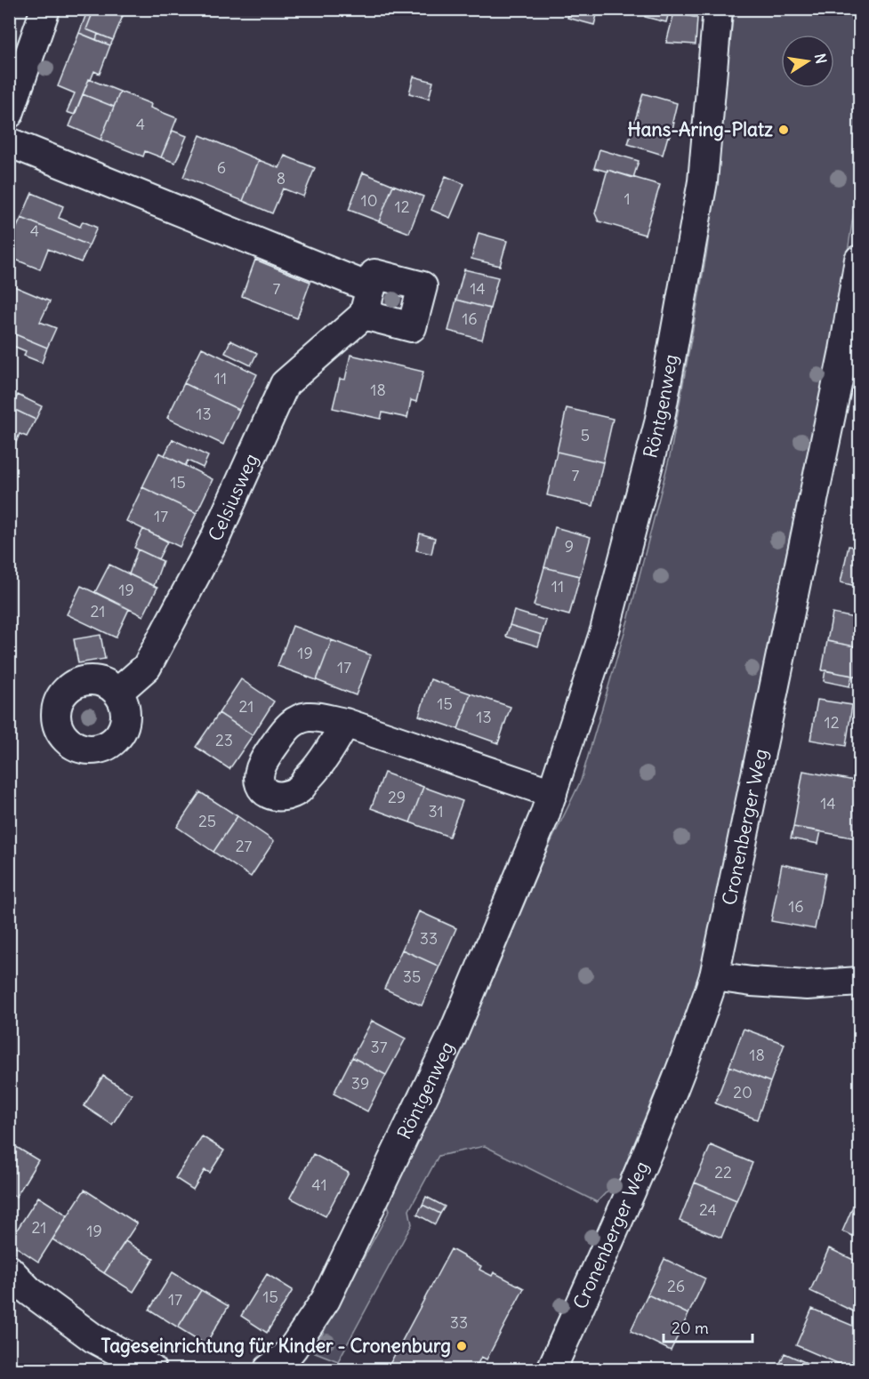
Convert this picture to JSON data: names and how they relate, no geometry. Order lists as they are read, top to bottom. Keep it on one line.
{"streets":{"street":["Röntgenweg","Celsiusweg","Cronenberger Weg"]},"places":["Hans-Aring-Platz","Tageseinrichtung für Kinder - Cronenburg"],"house_numbers":["4","6","8","1","10","12","4","7","14","16","11","18","13","5","7","15","17","9","11","19","21","19","17","15","21","13","12","23","29","14","31","25","27","16","33","35","37","18","39","20","22","41","24","21","19","26","15","17","33"],"scale_bar":"20 m","north":"right"}
